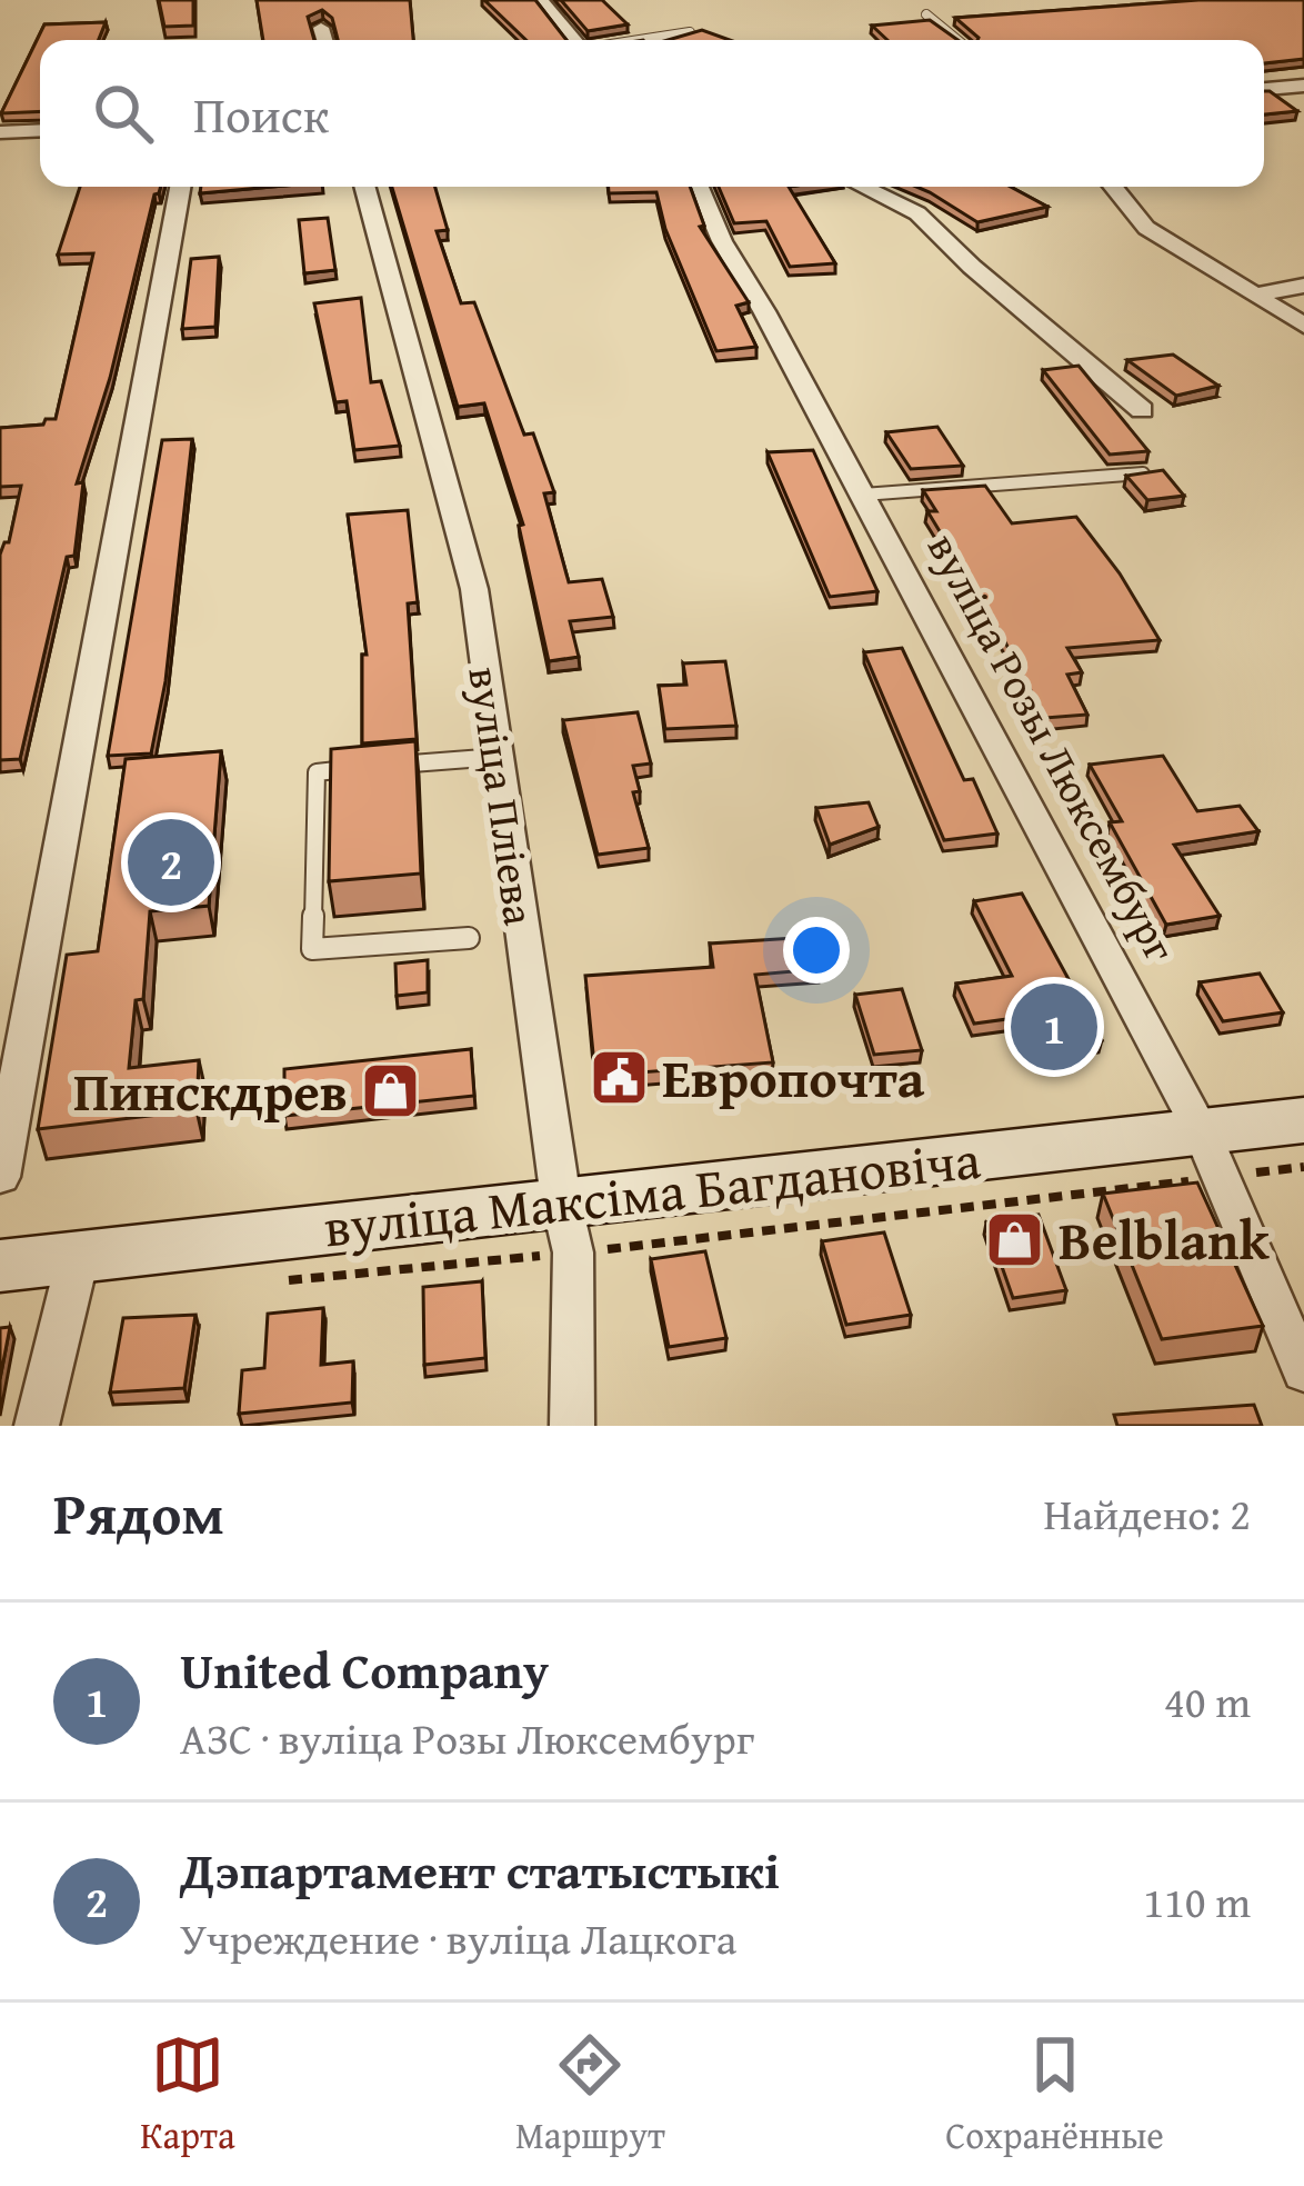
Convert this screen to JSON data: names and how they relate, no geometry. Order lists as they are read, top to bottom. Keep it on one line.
{"streets":{"main road":["вуліца Максіма Багдановіча"],"street":["вуліца Розы Люксембург","вуліца Пліева"]},"crossings":[["вуліца Розы Люксембург","вуліца Максіма Багдановіча"],["вуліца Пліева","вуліца Максіма Багдановіча"]],"places":{"public building":["Европочта"],"shop":["Пинскдрев","Belblank"]},"page":{"search":"Поиск","pins":["2","1"],"heading":["Рядом","Найдено: 2"],"list":[{"mark":"1","name":"United Company","note":"АЗС · вуліца Розы Люксембург","value":"40 m"},{"mark":"2","name":"Дэпартамент статыстыкі","note":"Учреждение · вуліца Лацкога","value":"110 m"}],"nav":["Карта","Маршрут","Сохранённые"]}}
